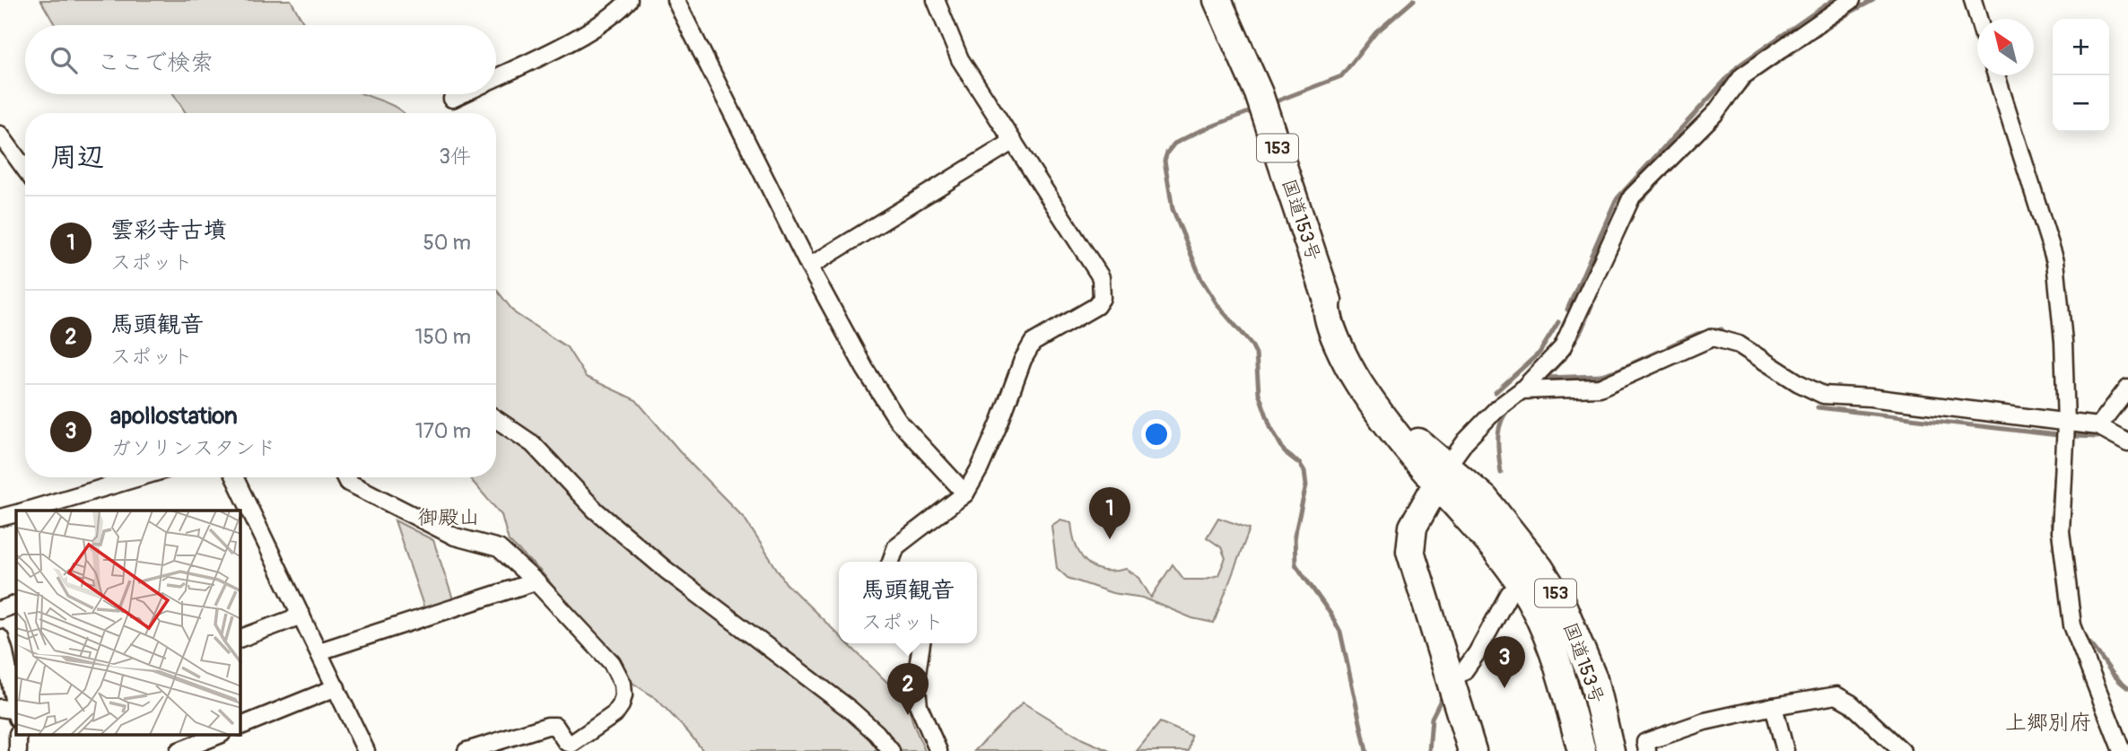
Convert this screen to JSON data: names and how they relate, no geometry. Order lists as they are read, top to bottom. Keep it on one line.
{"streets":{"highway":["153","国道153号"]},"districts":["御殿山","上郷別府"],"north":"top left","page":{"map_buttons":["+","−"],"search":"ここで検索","heading":["周辺","3件"],"list":[{"mark":"1","name":"雲彩寺古墳","note":"スポット","value":"50 m"},{"mark":"2","name":"馬頭観音","note":"スポット","value":"150 m"},{"mark":"3","name":"apollostation","note":"ガソリンスタンド","value":"170 m"}],"pins":["1","3","2"],"popup":["馬頭観音","スポット"]}}
